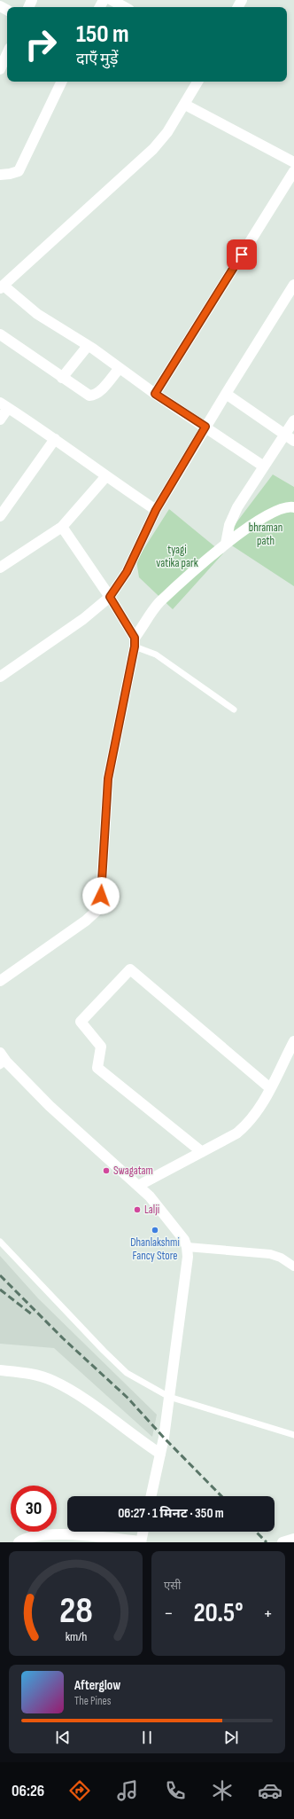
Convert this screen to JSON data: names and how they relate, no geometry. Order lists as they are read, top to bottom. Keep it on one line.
{"parks":["bhraman path","tyagi vatika park"],"places":["Swagatam","Lalji","Dhanlakshmi Fancy Store"],"page":{"turn":["150 m","दाएँ मुड़ें"],"limit":"30","trip":"06:27 · 1 मिनट · 350 m","tile":"एसी","heat":["−","20.5°","+"],"song":["Afterglow","The Pines"],"tabs":"06:26","gauge":["28","km/h"]}}
